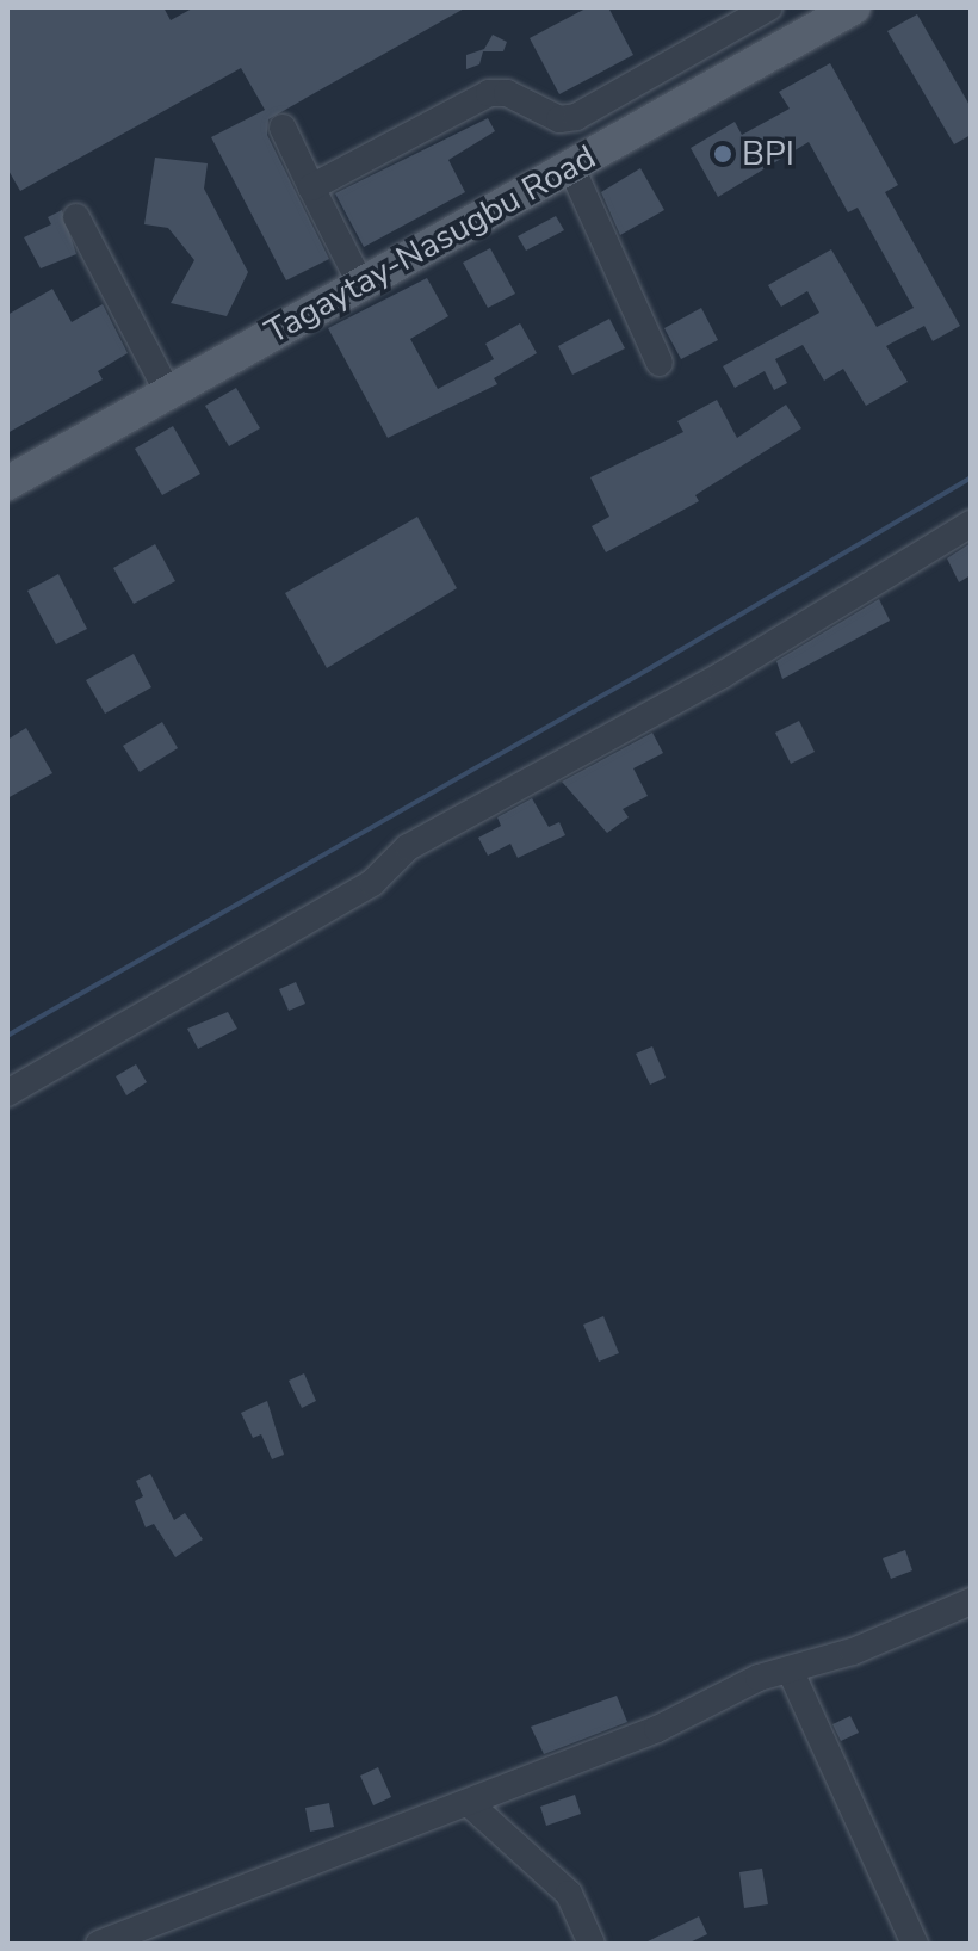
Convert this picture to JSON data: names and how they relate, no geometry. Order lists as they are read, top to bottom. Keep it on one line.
{"streets":{"main road":["Tagaytay-Nasugbu Road"]},"places":["BPI"]}
